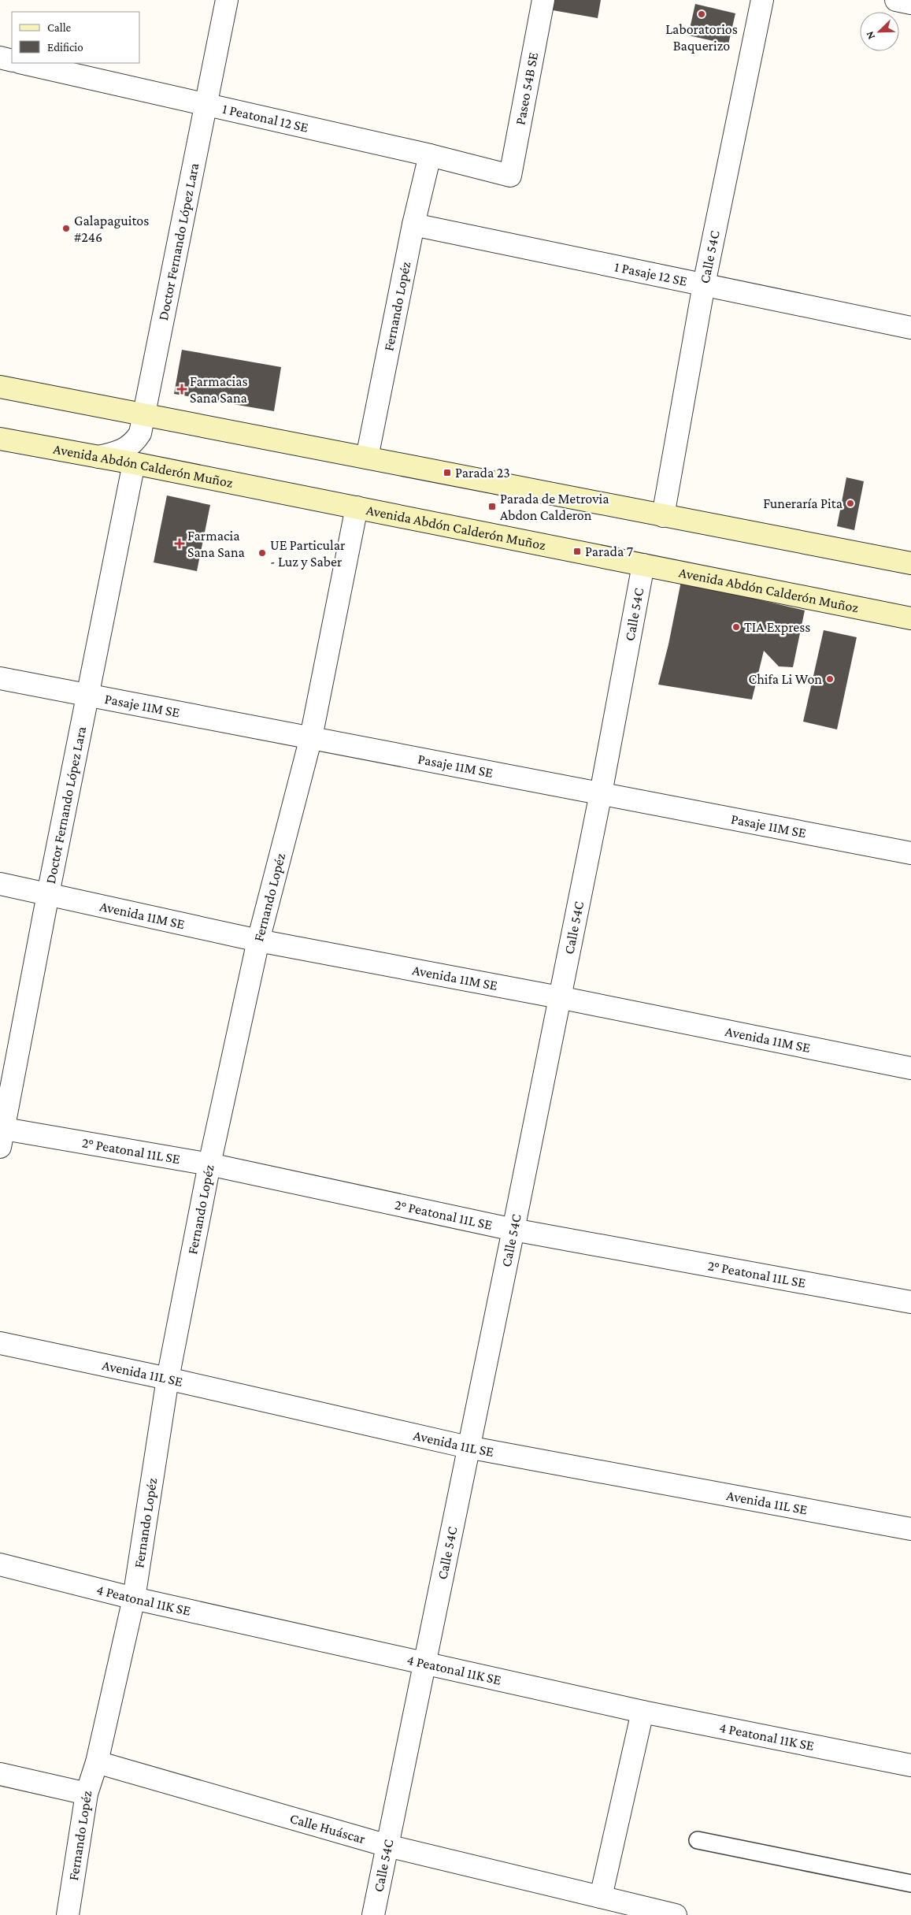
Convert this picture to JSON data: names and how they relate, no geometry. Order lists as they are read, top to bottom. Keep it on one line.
{"streets":{"main road":["Avenida Abdón Calderón Muñoz"],"street":["Paseo 54B SE","1 Peatonal 12 SE","Doctor Fernando López Lara","Calle 54C","1 Pasaje 12 SE","Fernando Lopéz","Pasaje 11M SE","Avenida 11M SE","2° Peatonal 11L SE","Avenida 11L SE","4 Peatonal 11K SE","Calle Huáscar"]},"crossings":[["Paseo 54B SE","1 Peatonal 12 SE"],["1 Peatonal 12 SE","Doctor Fernando López Lara"],["1 Peatonal 12 SE","Fernando Lopéz"],["Doctor Fernando López Lara","Avenida Abdón Calderón Muñoz"],["Doctor Fernando López Lara","Pasaje 11M SE"],["Doctor Fernando López Lara","Avenida 11M SE"],["Doctor Fernando López Lara","2° Peatonal 11L SE"],["Calle 54C","1 Pasaje 12 SE"],["Calle 54C","Avenida Abdón Calderón Muñoz"],["Calle 54C","Pasaje 11M SE"],["Calle 54C","Avenida 11M SE"],["Calle 54C","2° Peatonal 11L SE"],["Calle 54C","Avenida 11L SE"],["Calle 54C","4 Peatonal 11K SE"],["Calle 54C","Calle Huáscar"],["1 Pasaje 12 SE","Fernando Lopéz"],["Fernando Lopéz","Avenida Abdón Calderón Muñoz"],["Fernando Lopéz","Pasaje 11M SE"],["Fernando Lopéz","Avenida 11M SE"],["Fernando Lopéz","2° Peatonal 11L SE"],["Fernando Lopéz","Avenida 11L SE"],["Fernando Lopéz","4 Peatonal 11K SE"],["Fernando Lopéz","Calle Huáscar"]],"places":{"other":["Laboratorios Baquerizo","Galapaguitos #246","Funeraría Pita","UE Particular - Luz y Saber","TIA Express","Chifa Li Won"],"health":["Farmacias Sana Sana","Farmacia Sana Sana"],"transit":["Parada 23","Parada de Metrovia Abdon Calderon","Parada 7"]},"legend":["Calle","Edificio"],"north":"bottom left"}
